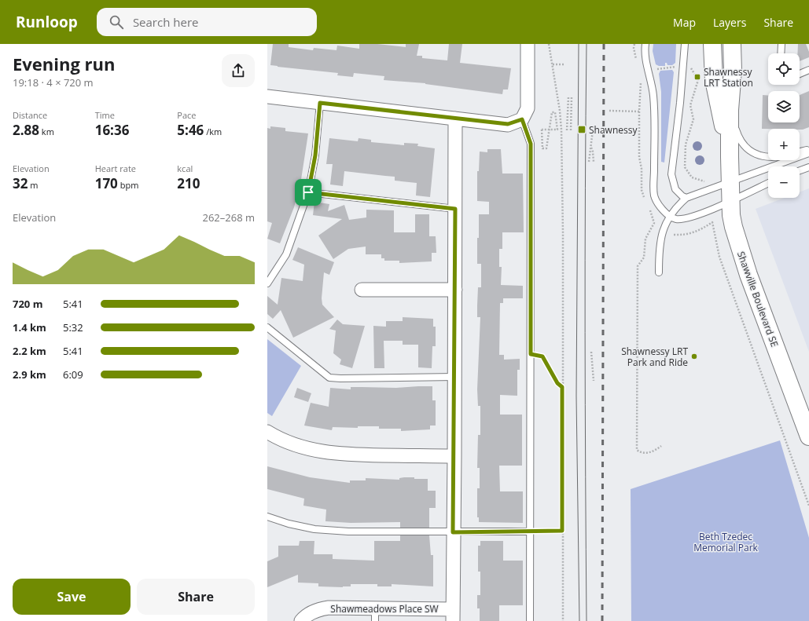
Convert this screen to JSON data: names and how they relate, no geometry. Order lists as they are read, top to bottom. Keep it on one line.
{"streets":{"street":["Shawville Boulevard SE","Shawmeadows Place SW"]},"parks":["Beth Tzedec Memorial Park"],"places":{"transit":["Shawnessy LRT Station","Shawnessy"],"other":["Shawnessy LRT Park and Ride"]},"page":{"header":"Runloop","search":"Search here","nav":["Map","Layers","Share"],"heading":["Evening run","19:18 · 4 × 720 m"],"map_buttons":["+","−"],"stats":[["Distance","2.88 km"],["Time","16:36"],["Pace","5:46 /km"],["Elevation","32 m"],["Heart rate","170 bpm"],["kcal","210"]],"chart":["Elevation","262–268 m"],"list":[{"name":"720 m","note":"5:41"},{"name":"1.4 km","note":"5:32"},{"name":"2.2 km","note":"5:41"},{"name":"2.9 km","note":"6:09"}],"buttons":["Save","Share"]}}
